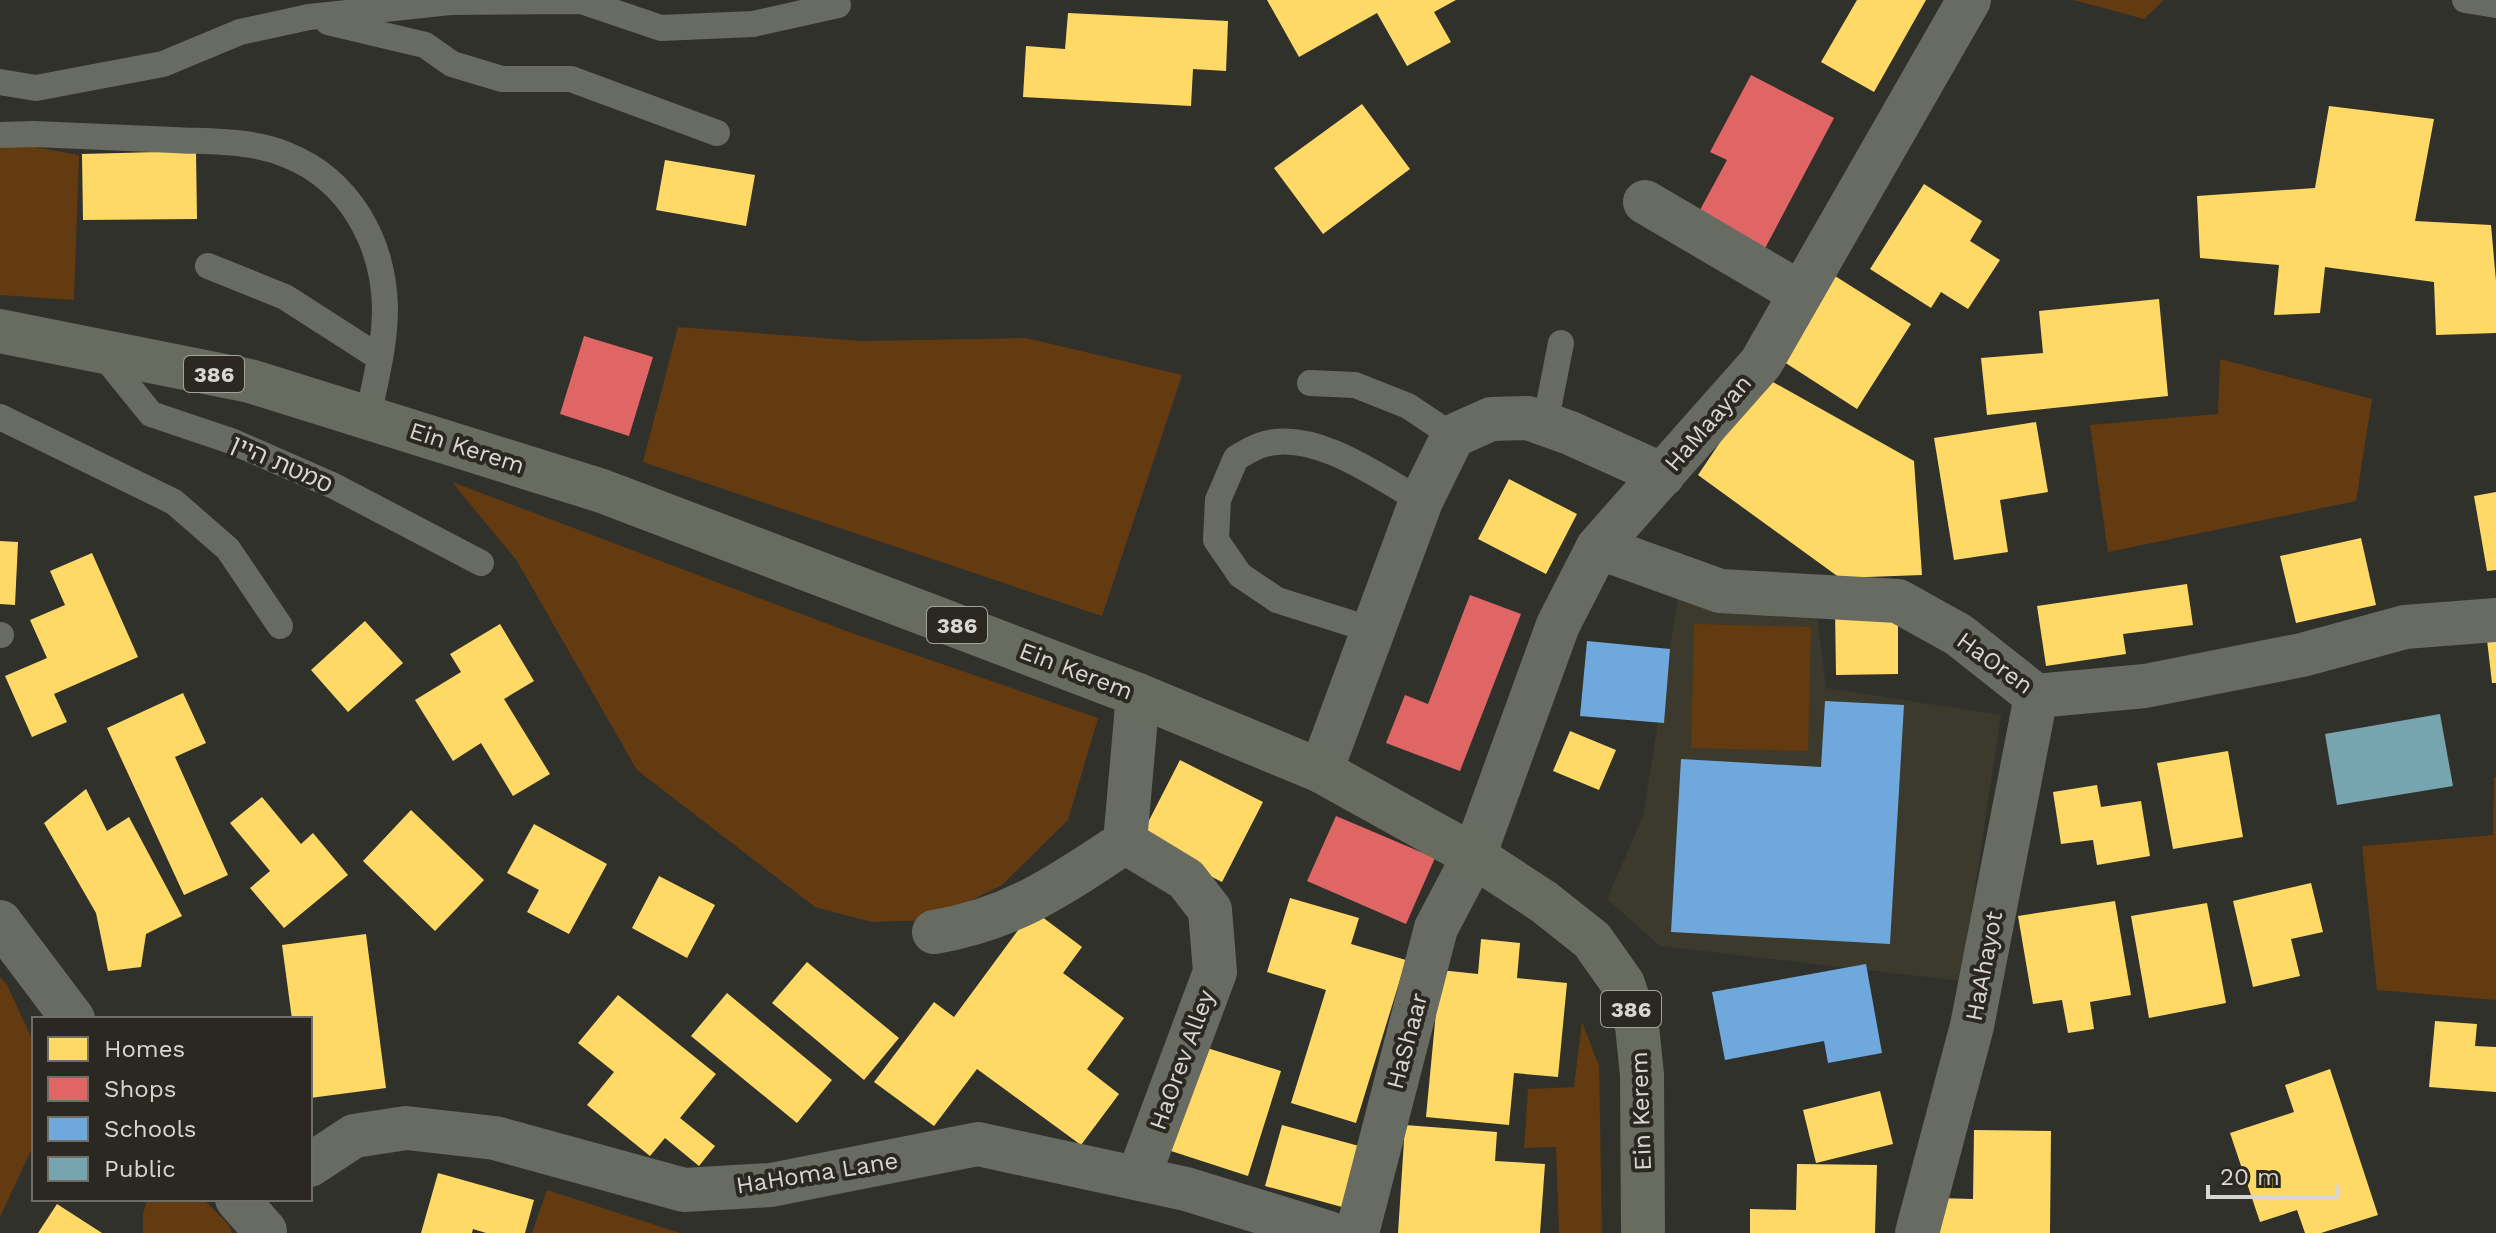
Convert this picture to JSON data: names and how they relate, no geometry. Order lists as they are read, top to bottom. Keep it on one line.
{"streets":{"main road":["386","Ein Kerem"],"street":["HaMaayan","HaOren","HaAhayot","HaShaar","HaOrev Alley","HaHoma Lane"],"lane":["סמטת היין"]},"crossings":[["HaMaayan","Ein Kerem"],["HaMaayan","HaOren"],["HaMaayan","HaShaar"],["Ein Kerem","סמטת היין"],["Ein Kerem","HaShaar"],["HaOren","HaAhayot"],["HaOrev Alley","HaHoma Lane"]],"legend":["Homes","Shops","Schools","Public"],"scale_bar":"20 m"}
